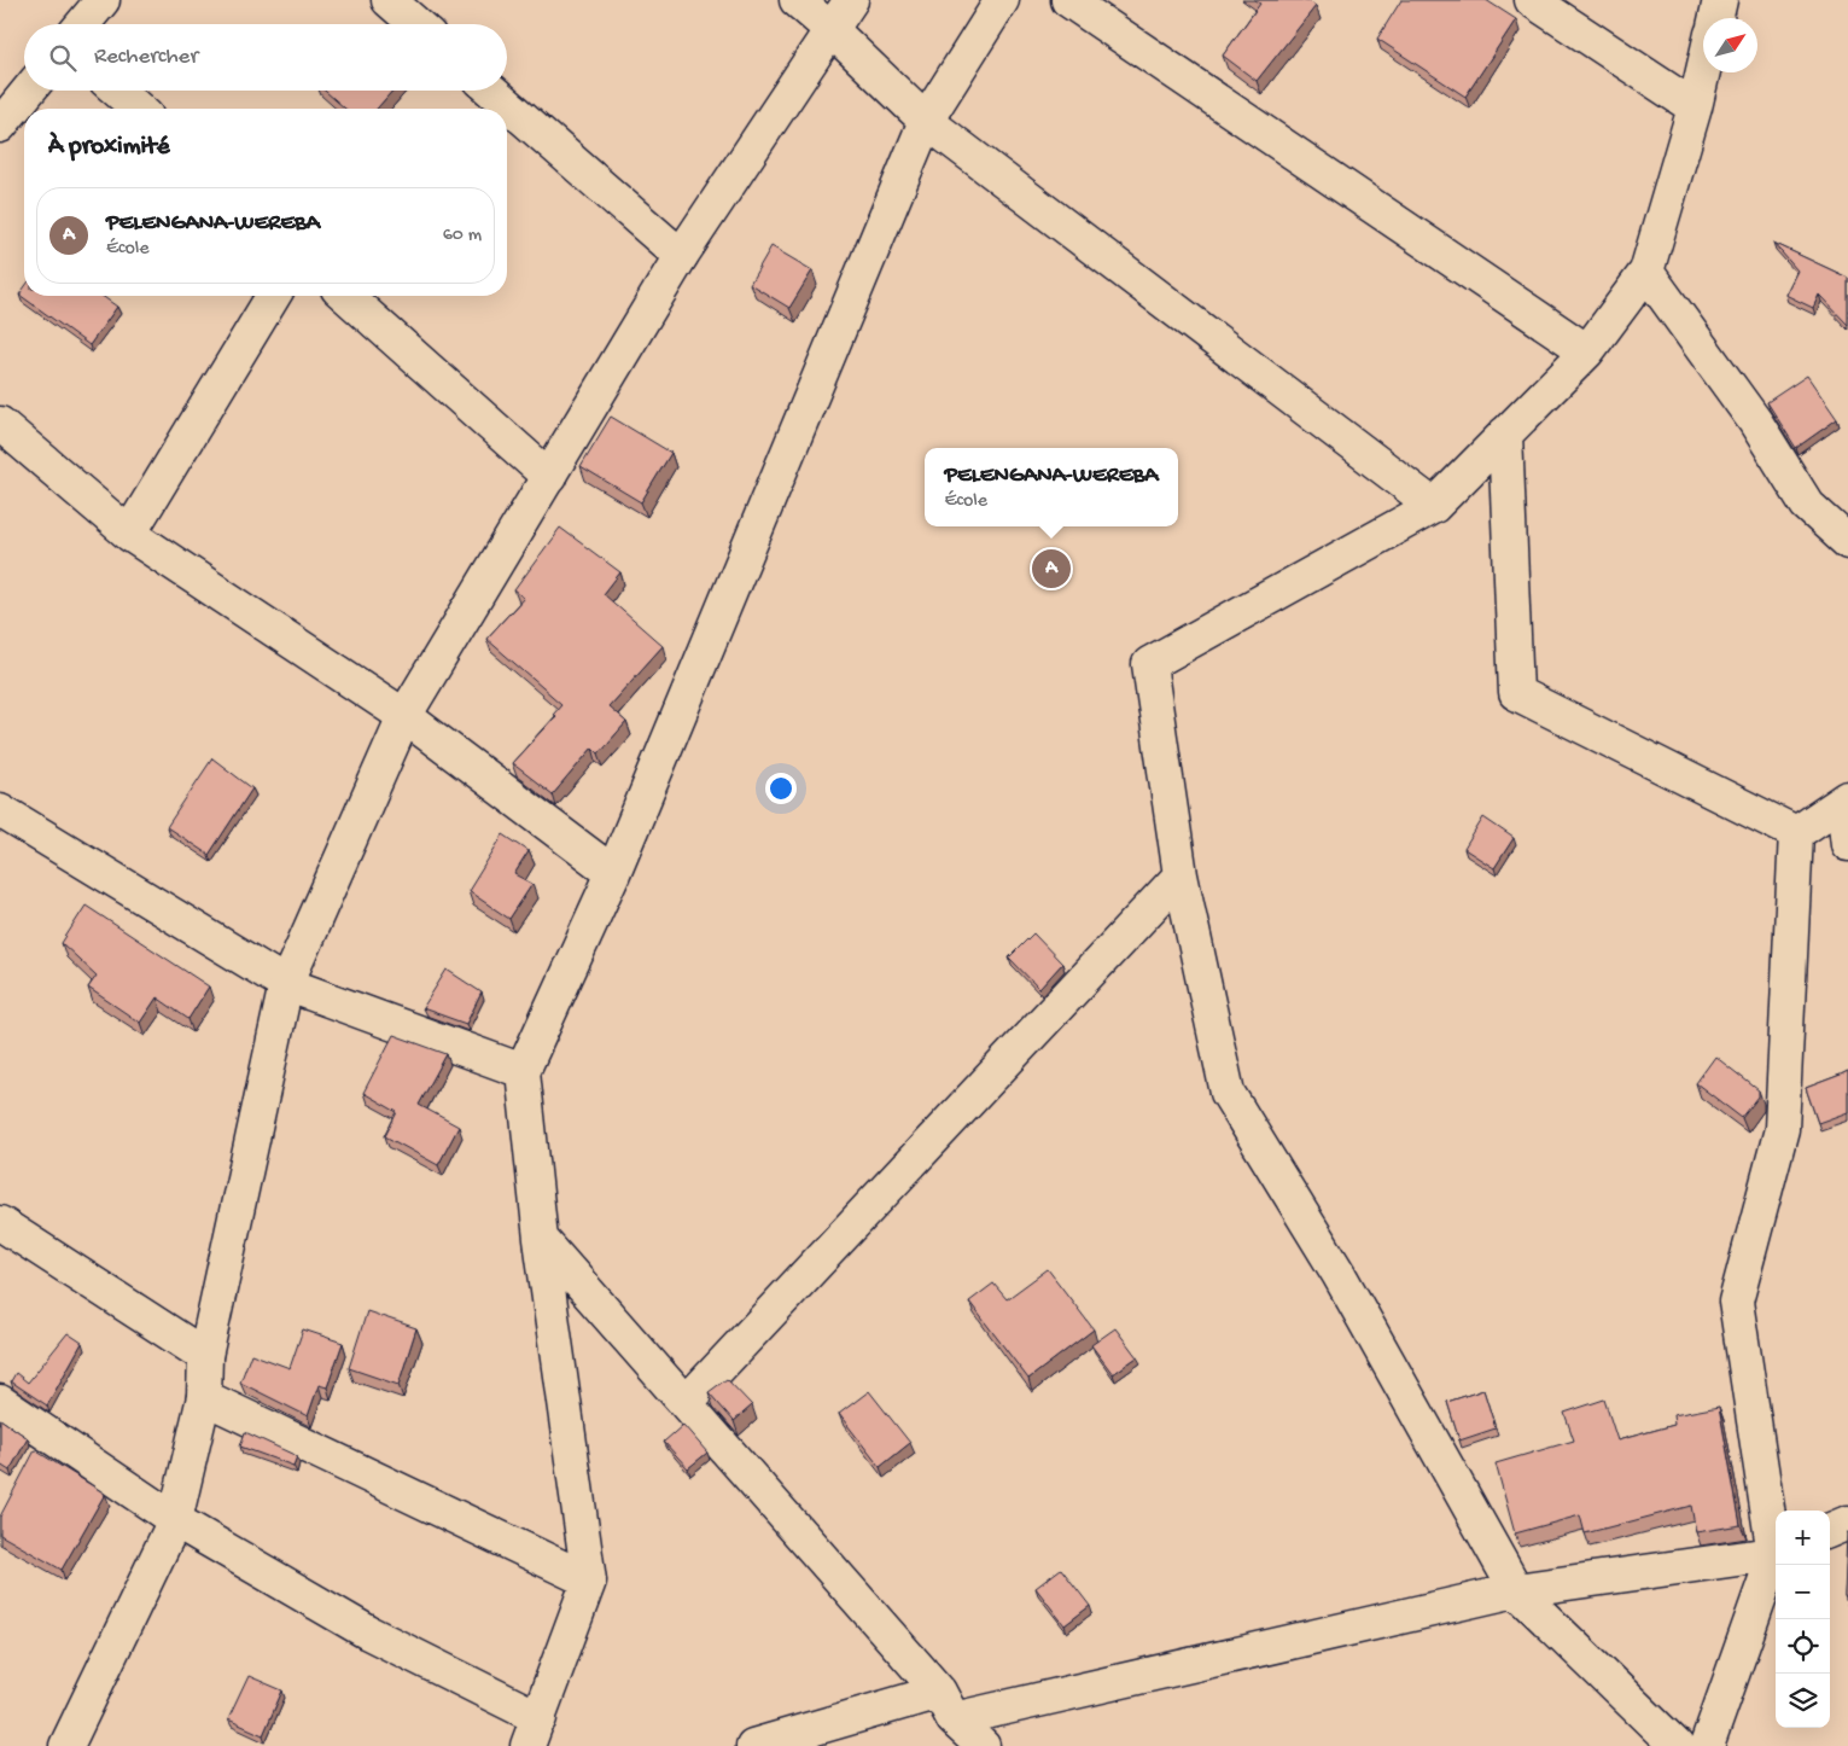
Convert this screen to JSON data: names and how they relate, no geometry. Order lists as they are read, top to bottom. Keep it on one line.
{"north":"top right","page":{"search":"Rechercher","heading":"À proximité","list":[{"mark":"A","name":"PELENGANA-WEREBA","note":"École","value":"60 m"}],"popup":["PELENGANA-WEREBA","École"],"pins":"A","map_buttons":["+","−"]}}
